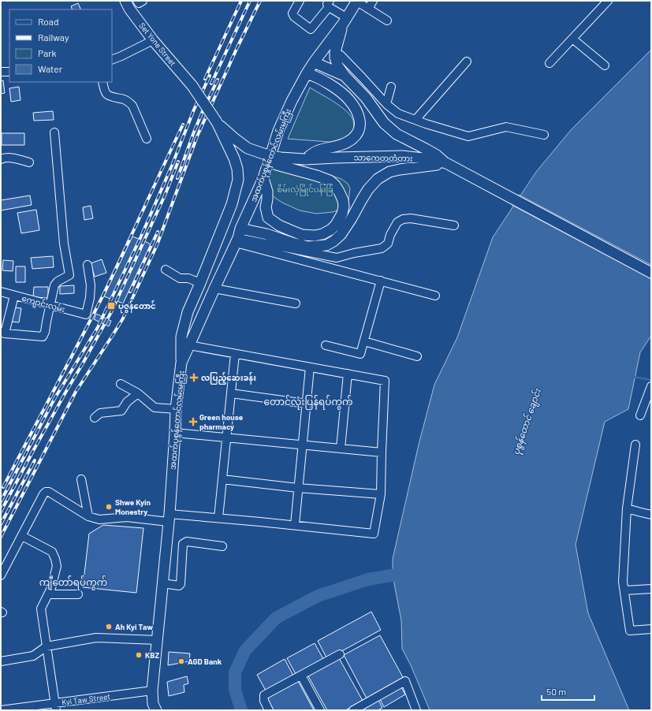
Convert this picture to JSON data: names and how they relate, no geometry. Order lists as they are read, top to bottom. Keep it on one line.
{"streets":{"main road":["Set Yone Street","အထက်ပုစွန်တောင်လမ်းမကြီး","သာကေတတံတား"],"street":["ကျောင်းလမ်း","Kyi Taw Street"]},"crossings":[["Set Yone Street","သာကေတတံတား"],["အထက်ပုစွန်တောင်လမ်းမကြီး","Kyi Taw Street"]],"districts":["တောင်လုံးပြန်ရပ်ကွက်","ကျီတော်ရပ်ကွက်"],"water":["ပုစွန်တောင် ချောင်း"],"parks":["စိမ်းလဲ့မြိုင်ပန်းခြံ"],"places":{"transit":["ပုဇွန်တောင်"],"health":["လပြည့်ဆေးခန်း","Green house pharmacy"],"other":["Shwe Kyin Monestry","Ah Kyi Taw","KBZ","AGD Bank"]},"legend":["Road","Railway","Park","Water"],"scale_bar":"50 m"}
